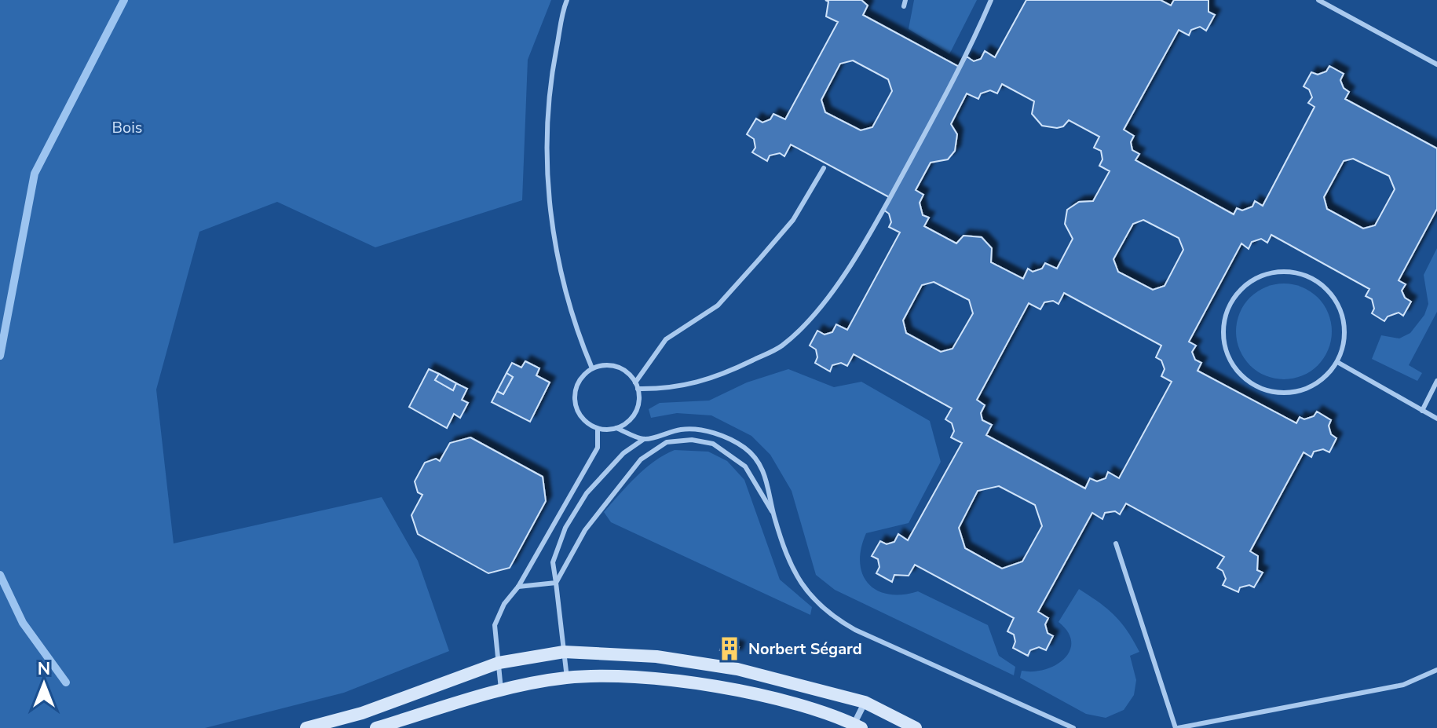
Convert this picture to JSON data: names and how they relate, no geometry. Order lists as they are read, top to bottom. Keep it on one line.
{"parks":["Bois"],"places":{"building":["Norbert Ségard"]},"north":"top"}
